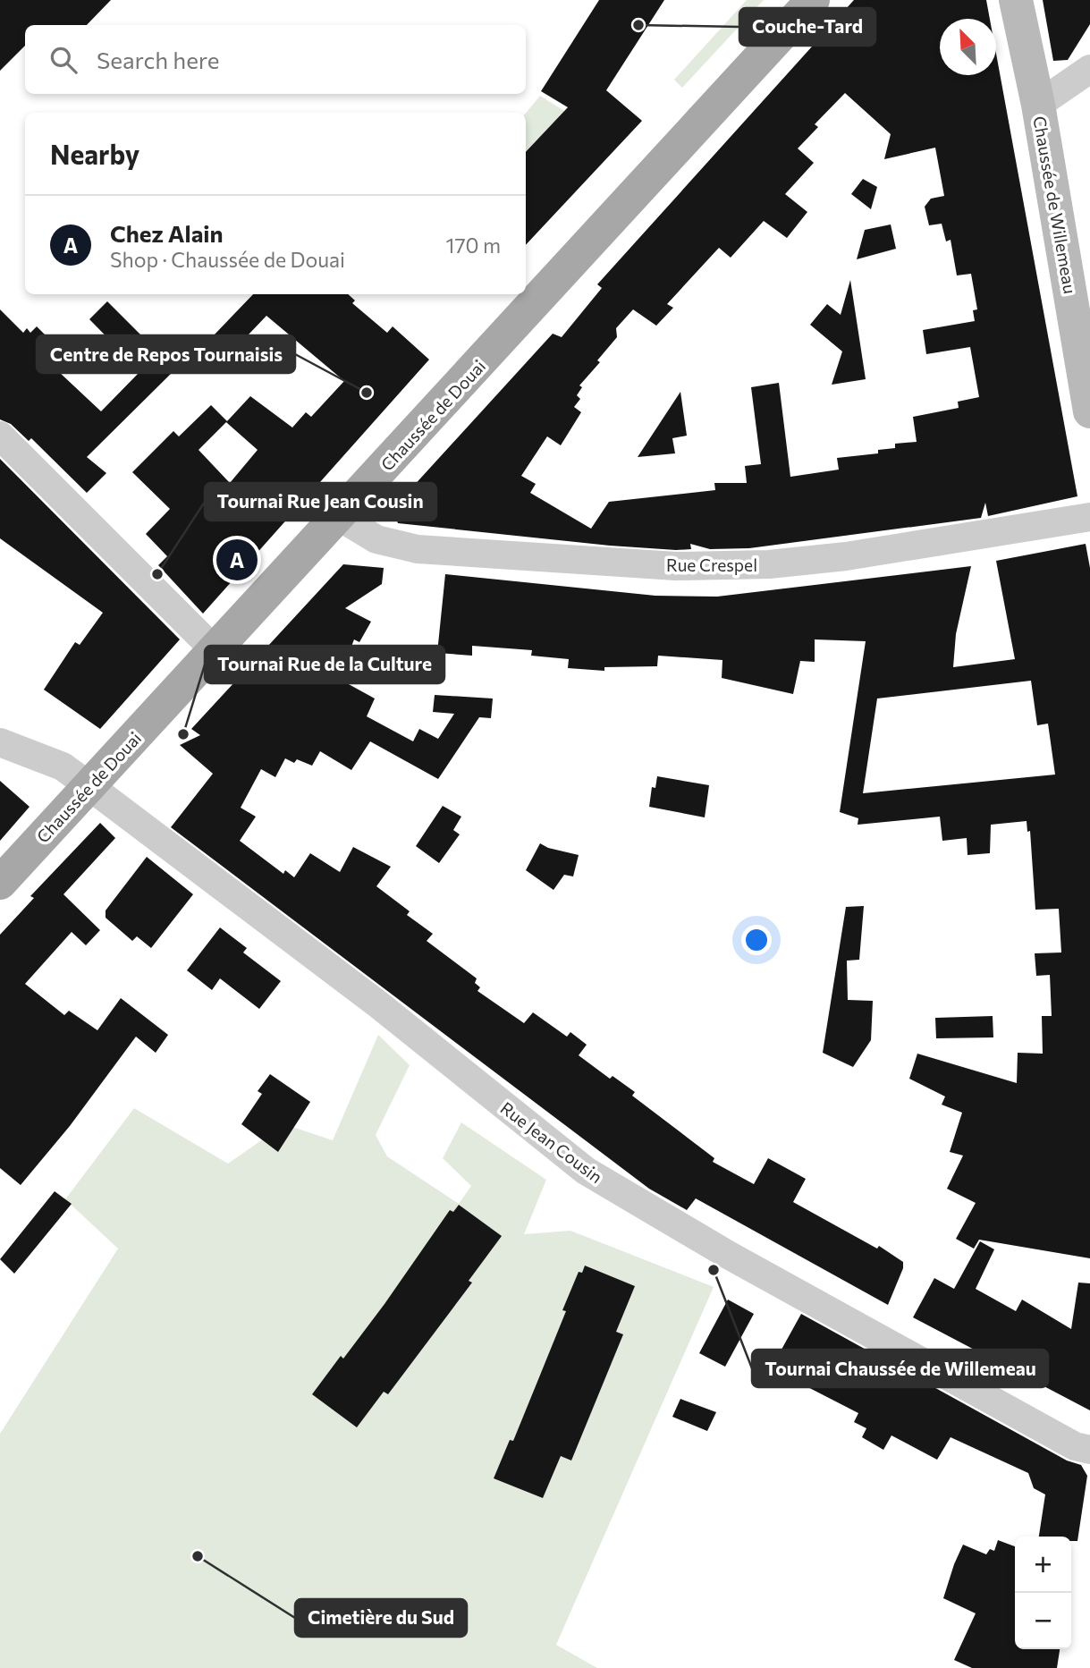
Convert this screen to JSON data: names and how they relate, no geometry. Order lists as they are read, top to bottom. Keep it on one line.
{"streets":{"main road":["Chaussée de Douai"],"street":["Chaussée de Willemeau","Rue Crespel","Rue Jean Cousin"]},"crossings":[["Chaussée de Douai","Rue Crespel"],["Chaussée de Douai","Rue Jean Cousin"]],"places":["Couche-Tard","Centre de Repos Tournaisis","Tournai Rue Jean Cousin","Tournai Rue de la Culture","Tournai Chaussée de Willemeau","Cimetière du Sud"],"north":"top left","page":{"search":"Search here","heading":"Nearby","list":[{"mark":"A","name":"Chez Alain","note":"Shop · Chaussée de Douai","value":"170 m"}],"pins":"A","map_buttons":["+","−"]}}
